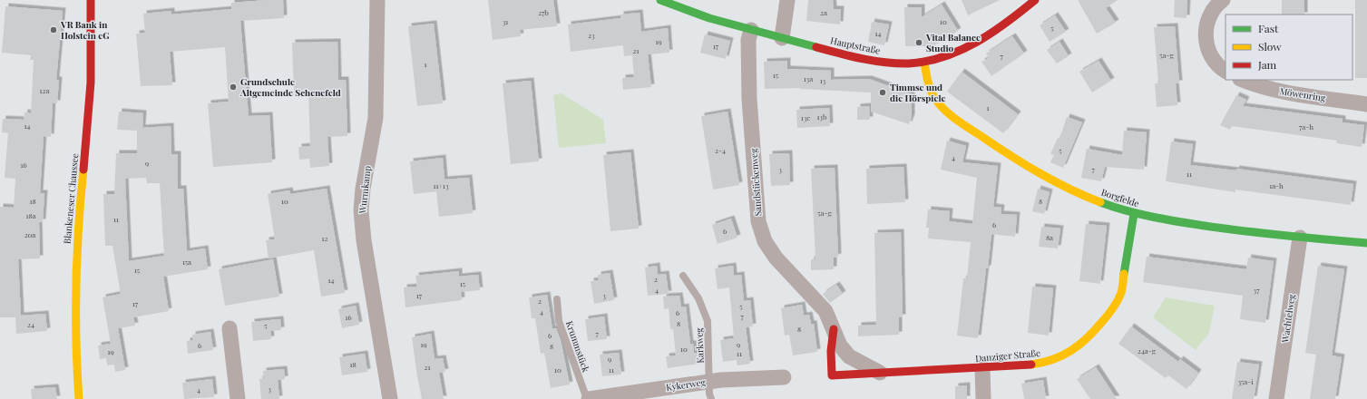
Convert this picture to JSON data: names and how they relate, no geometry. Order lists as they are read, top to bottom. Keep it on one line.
{"streets":{"street":["Hauptstraße","Möwenring","Sandstückenweg","Wurmkamp","Borgfelde","Blankeneser Chaussee","Wachtelweg","Danziger Straße","Kykerweg"],"lane":["Karkweg","Krummstück"]},"crossings":[["Hauptstraße","Sandstückenweg"],["Hauptstraße","Borgfelde"],["Sandstückenweg","Danziger Straße"],["Borgfelde","Wachtelweg"],["Borgfelde","Danziger Straße"],["Karkweg","Kykerweg"],["Krummstück","Kykerweg"]],"places":["VR Bank in Holstein eG","Vital Balance Studio","Grundschule Altgemeinde Schenefeld","Timmse und die Hörspiele"],"house_numbers":["27b","2a","31","10","5","14","23","19","17","21","5a-g","7","1","15","13a","13","12a","1","13b","13c","14","7a-h","2-4","5","4","9","16","3","7","11","11+13","1a-h","18","10","8","5a-g","18a","11","6","6","20a","8a","12","15a","15","2","14","15","4","37","17","3","2","17","5","4","6","7","16","8","24","5","8","7","6","19","9","6","8","10","24a-g","19","11","9","18","21","10","11","35a-i","3","4"],"legend":["Fast","Slow","Jam"]}
